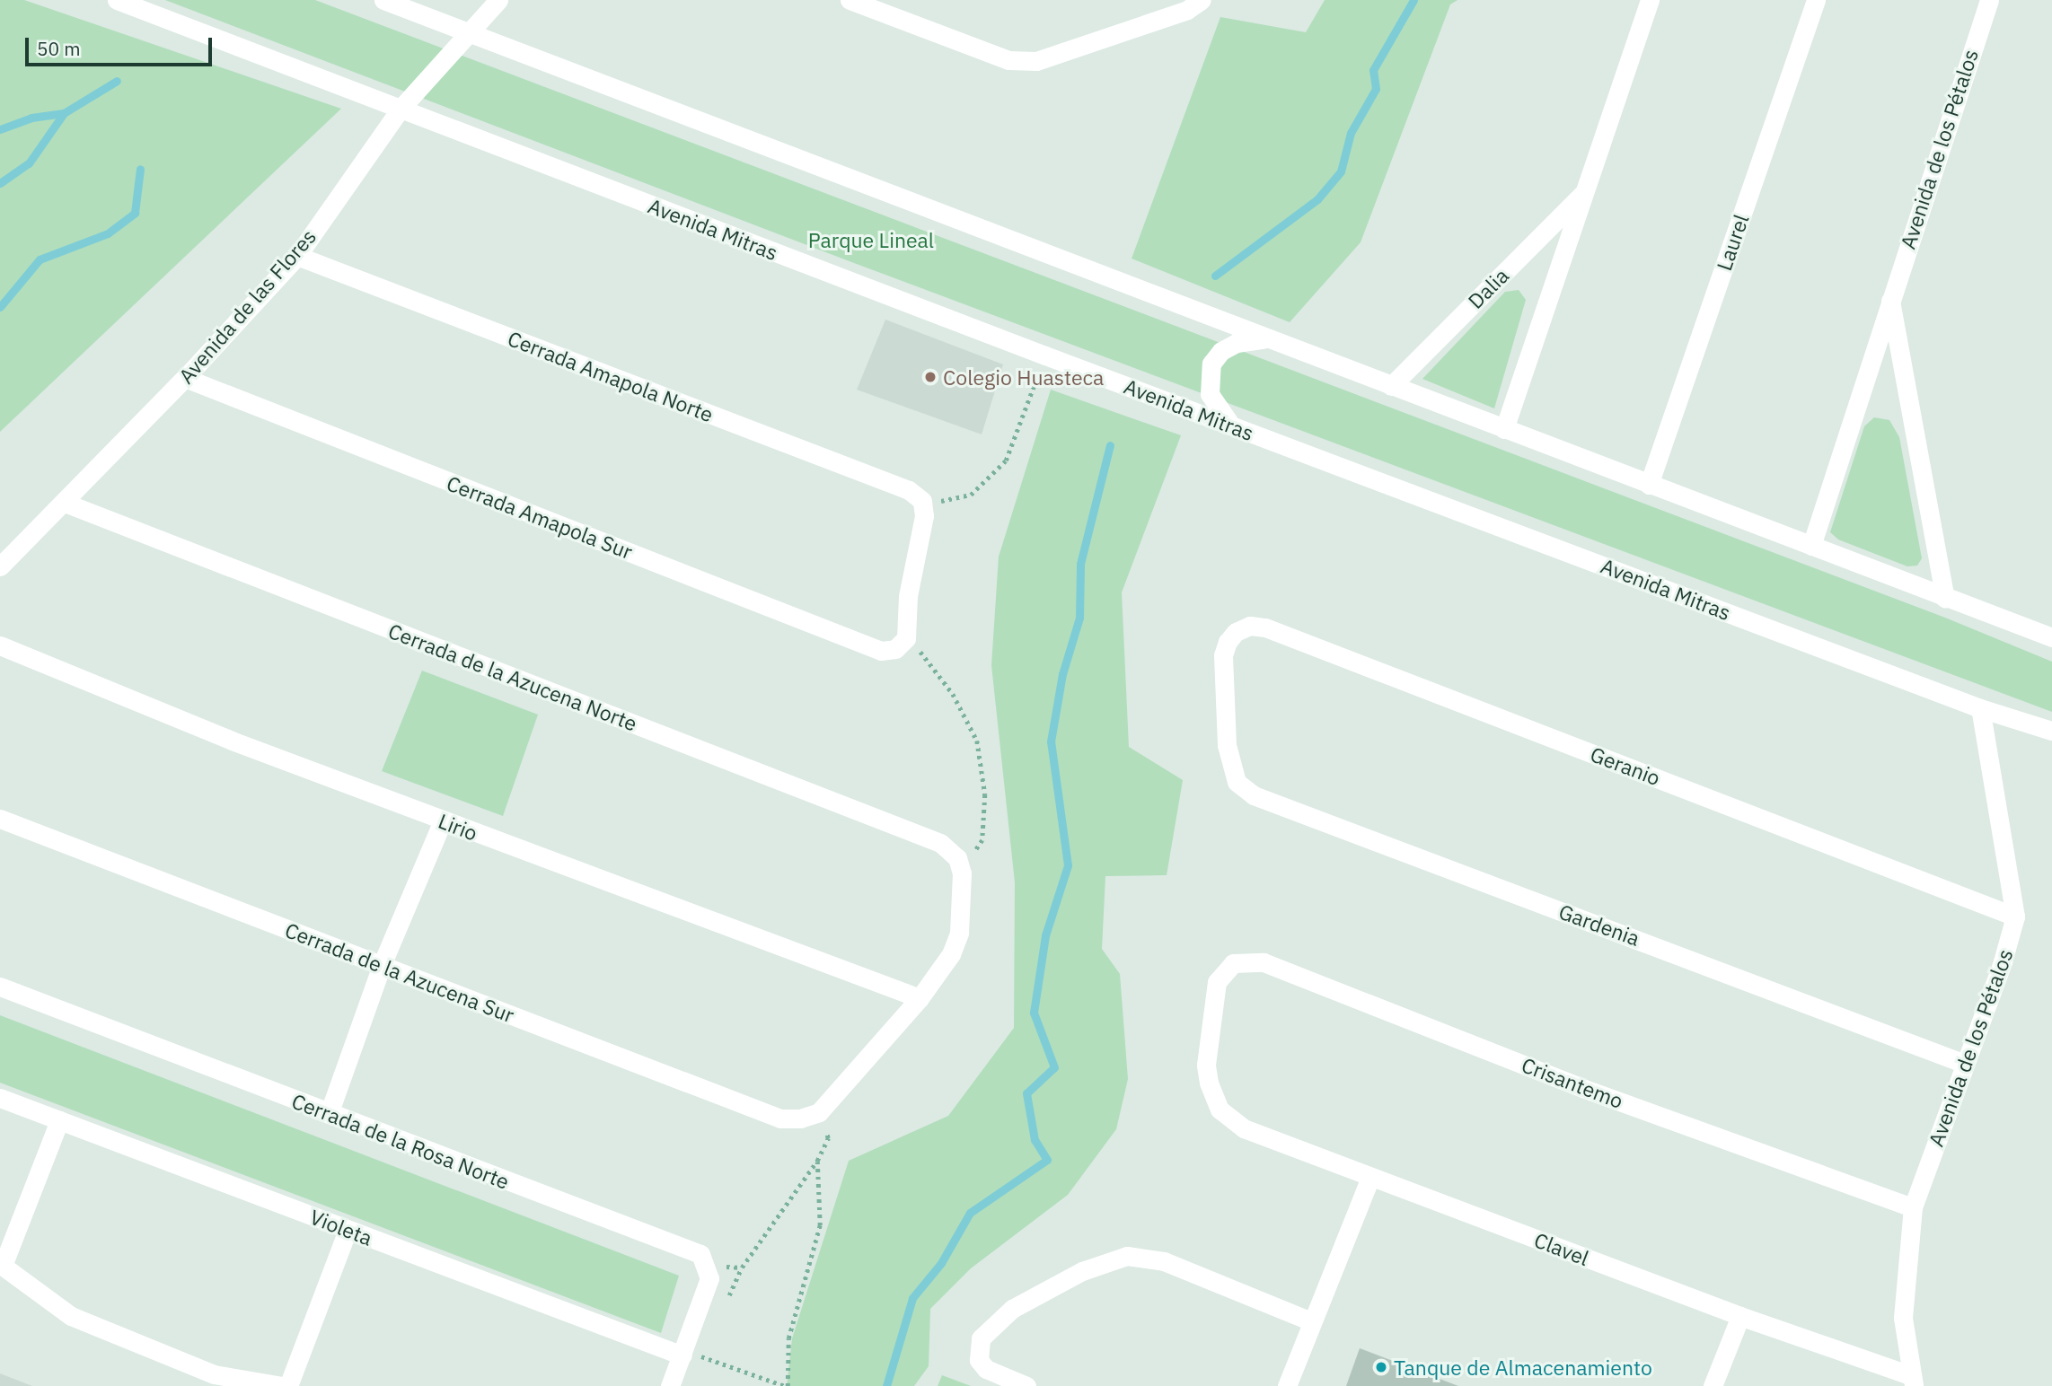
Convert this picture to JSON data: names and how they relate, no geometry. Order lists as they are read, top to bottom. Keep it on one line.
{"streets":{"street":["Avenida de los Pétalos","Avenida Mitras","Laurel","Dalia","Avenida de las Flores","Cerrada Amapola Norte","Cerrada Amapola Sur","Cerrada de la Azucena Norte","Geranio","Lirio","Gardenia","Cerrada de la Azucena Sur","Crisantemo","Cerrada de la Rosa Norte","Violeta","Clavel"]},"crossings":[["Avenida de los Pétalos","Avenida Mitras"],["Avenida de los Pétalos","Geranio"],["Avenida de los Pétalos","Gardenia"],["Avenida de los Pétalos","Crisantemo"],["Avenida de los Pétalos","Clavel"],["Avenida Mitras","Avenida de las Flores"],["Avenida de las Flores","Cerrada Amapola Norte"],["Avenida de las Flores","Cerrada Amapola Sur"],["Avenida de las Flores","Cerrada de la Azucena Norte"],["Geranio","Gardenia"],["Crisantemo","Clavel"],["Cerrada de la Rosa Norte","Violeta"]],"parks":["Parque Lineal"],"places":["Colegio Huasteca","Tanque de Almacenamiento"],"scale_bar":"50 m"}
